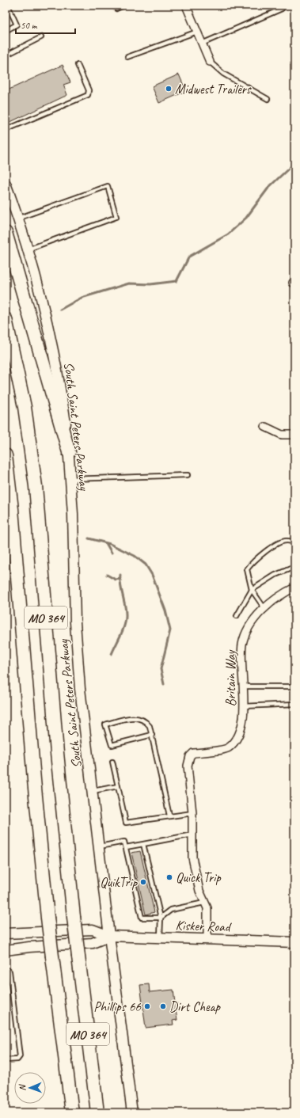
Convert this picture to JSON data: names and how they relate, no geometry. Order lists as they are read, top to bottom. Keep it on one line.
{"streets":{"highway":["MO 364"],"main road":["South Saint Peters Parkway","Kisker Road"],"street":["Britain Way"]},"crossings":[["South Saint Peters Parkway","Kisker Road"]],"places":["Midwest Trailers","Quick Trip","QuikTrip","Phillips 66","Dirt Cheap"],"scale_bar":"50 m","north":"left"}
